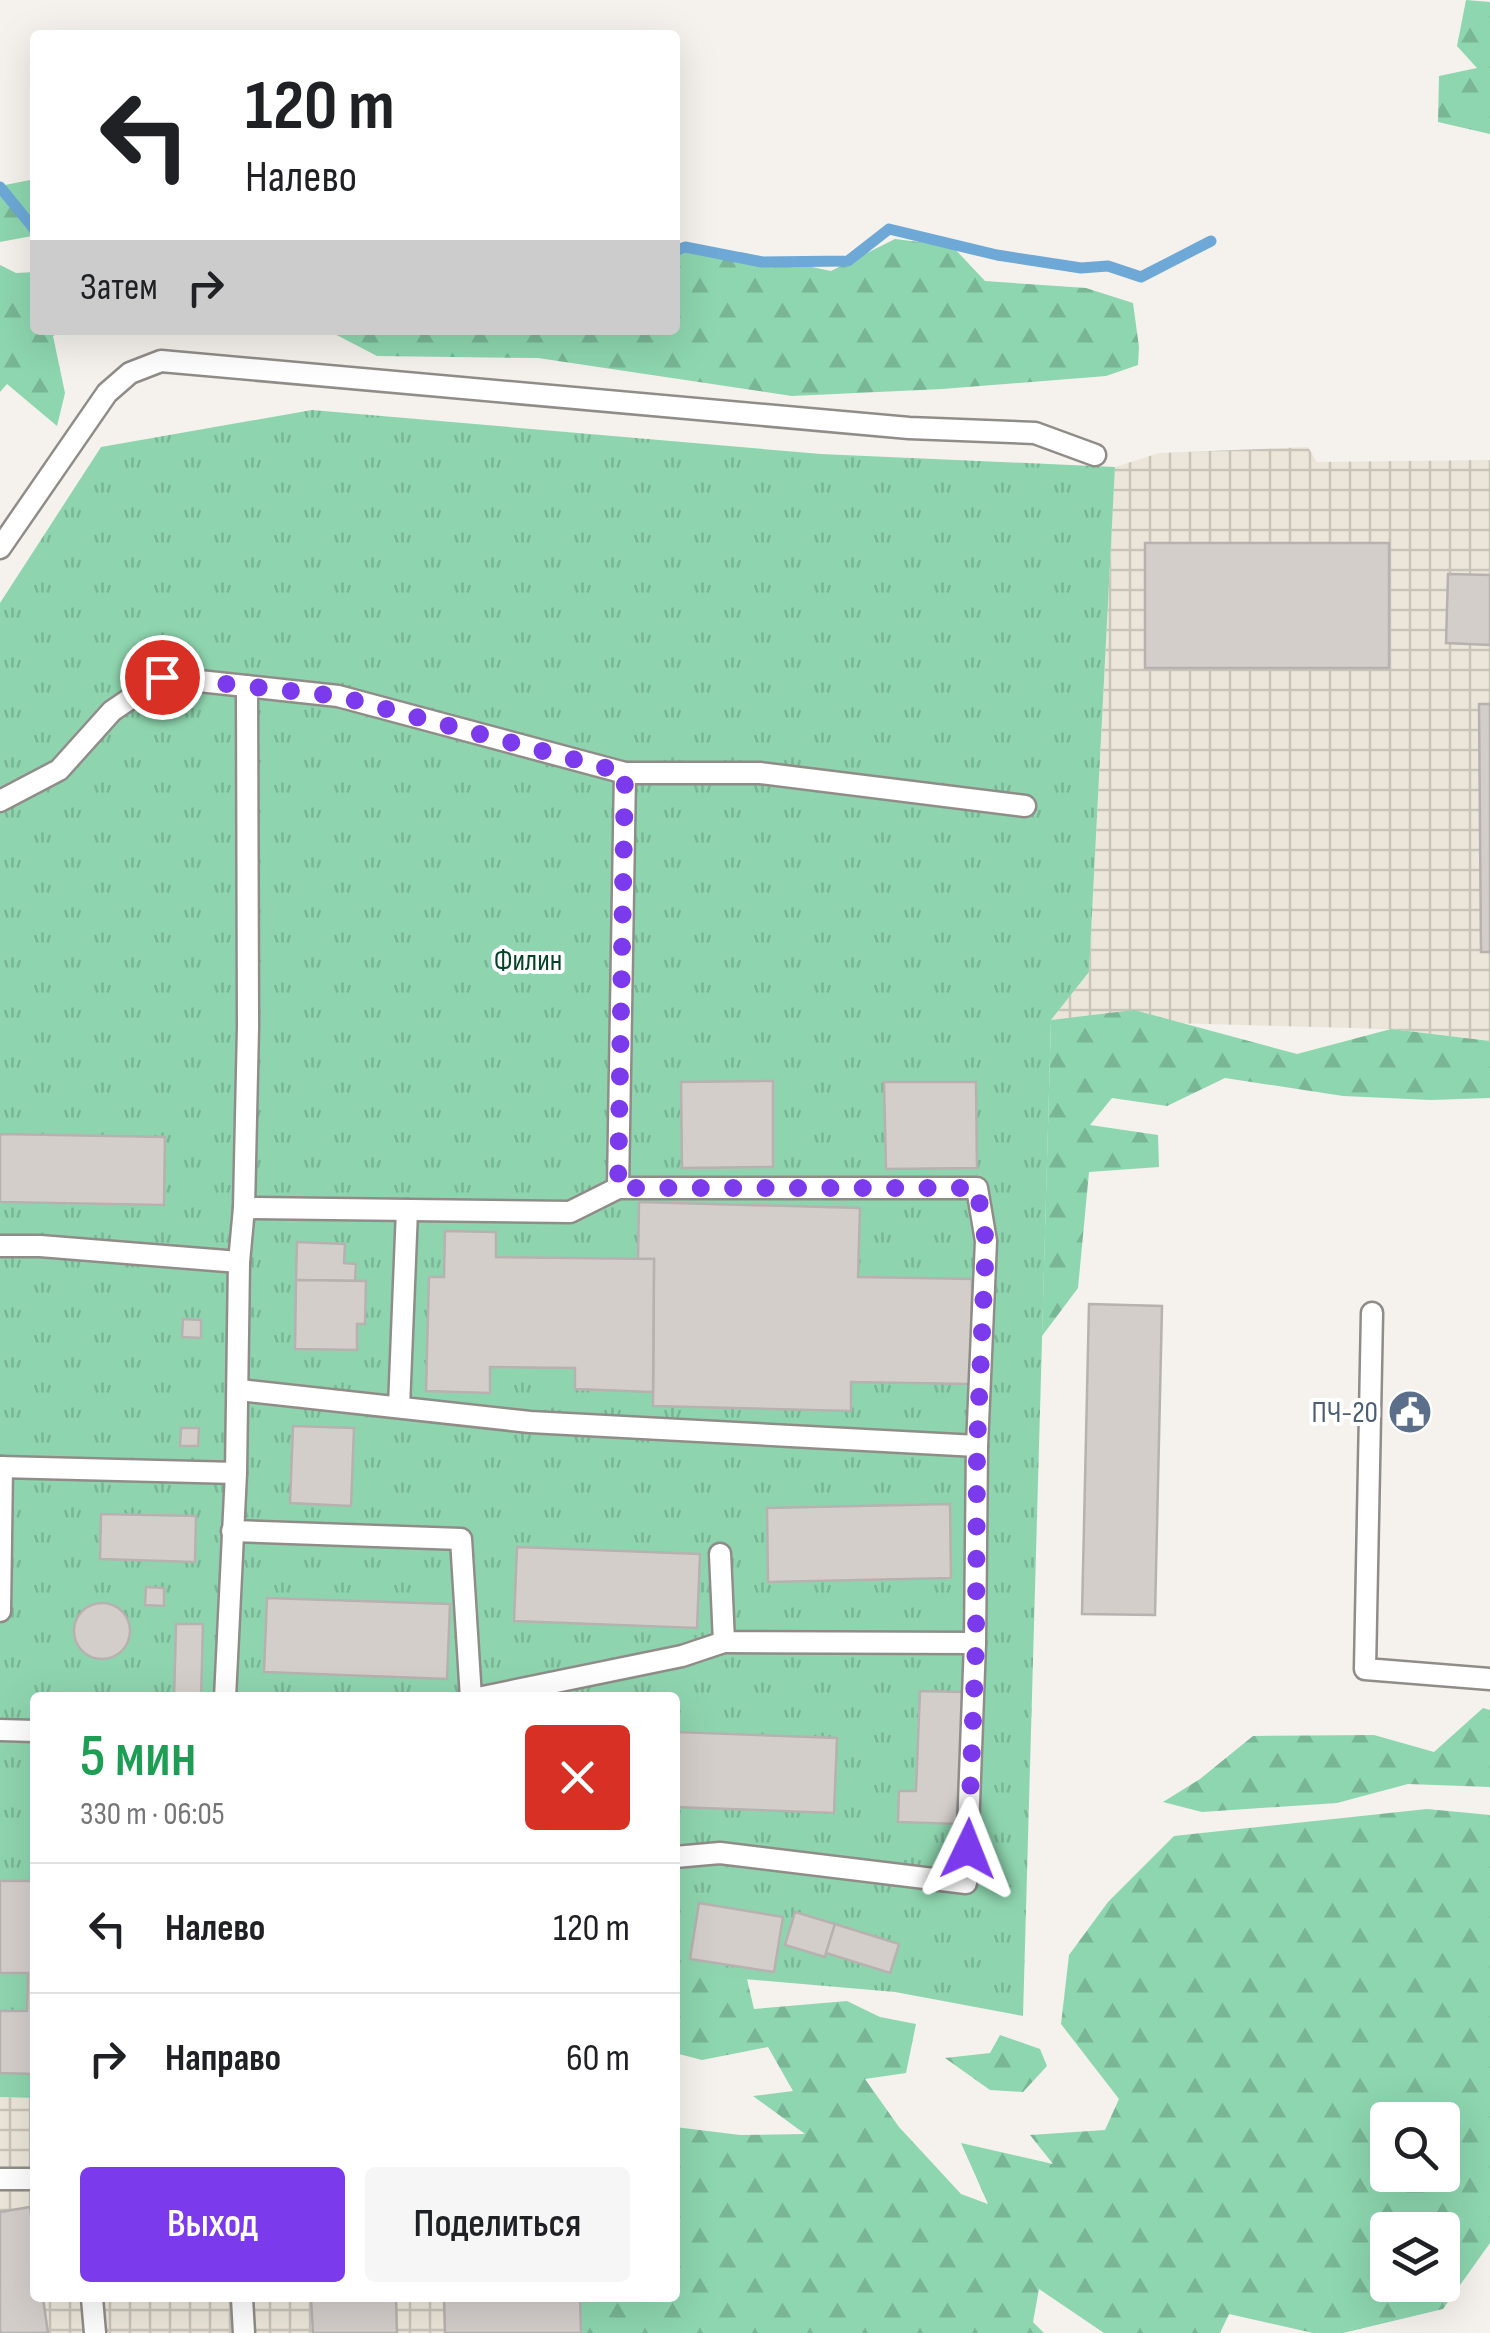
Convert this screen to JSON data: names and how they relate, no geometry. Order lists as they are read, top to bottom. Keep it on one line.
{"parks":["Филин"],"places":{"public building":["ПЧ-20"]},"page":{"turn":["120 m","Налево"],"then":"Затем","heading":["5 мин","330 m · 06:05"],"list":[{"name":"Налево","value":"120 m"},{"name":"Направо","value":"60 m"}],"buttons":["Выход","Поделиться"]}}
